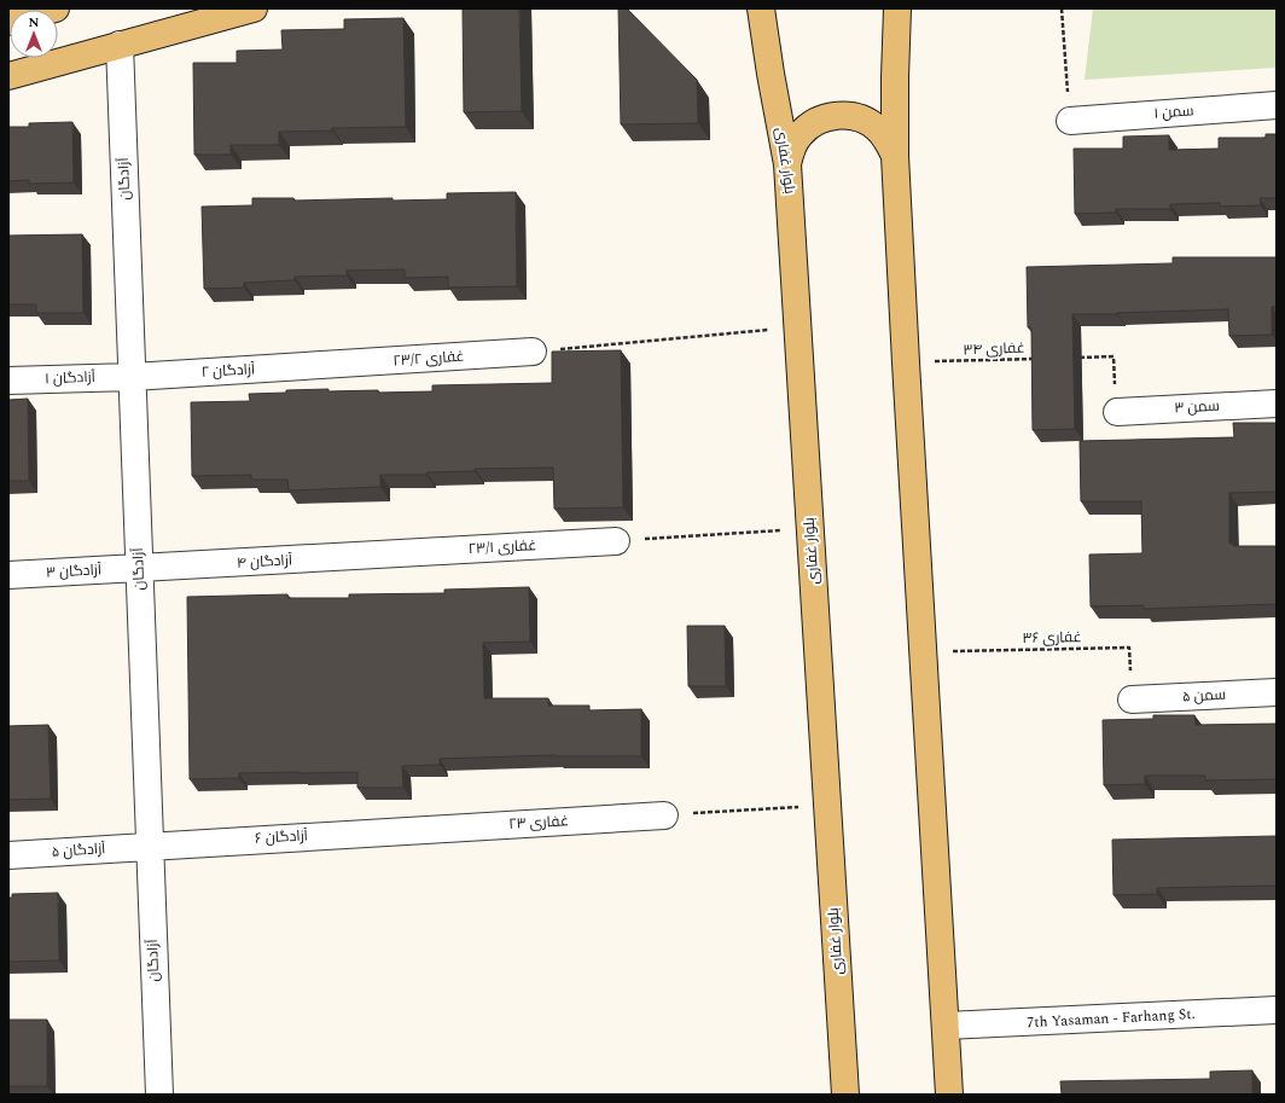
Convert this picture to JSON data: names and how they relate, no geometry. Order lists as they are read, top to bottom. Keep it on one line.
{"streets":{"main road":["بلوار غفاری"],"street":["سمن ۱","آزادگان","غفاری ۲۳/۲","آزادگان ۲","آزادگان ۱","سمن ۳","غفاری ۲۳/۱","آزادگان ۴","آزادگان ۳","سمن ۵","غفاری ۲۳","آزادگان ۶","آزادگان ۵","7th Yasaman - Farhang St."],"path":["غفاری ۳۴","غفاری ۳۶"]},"crossings":[["آزادگان","آزادگان ۲"],["آزادگان","آزادگان ۱"],["آزادگان","آزادگان ۴"],["آزادگان","آزادگان ۳"],["آزادگان","آزادگان ۶"],["آزادگان","آزادگان ۵"],["غفاری ۲۳/۲","آزادگان ۲"],["آزادگان ۲","آزادگان ۱"],["غفاری ۲۳/۱","آزادگان ۴"],["آزادگان ۴","آزادگان ۳"],["غفاری ۳۶","سمن ۵"],["غفاری ۲۳","آزادگان ۶"],["آزادگان ۶","آزادگان ۵"]],"north":"top"}
